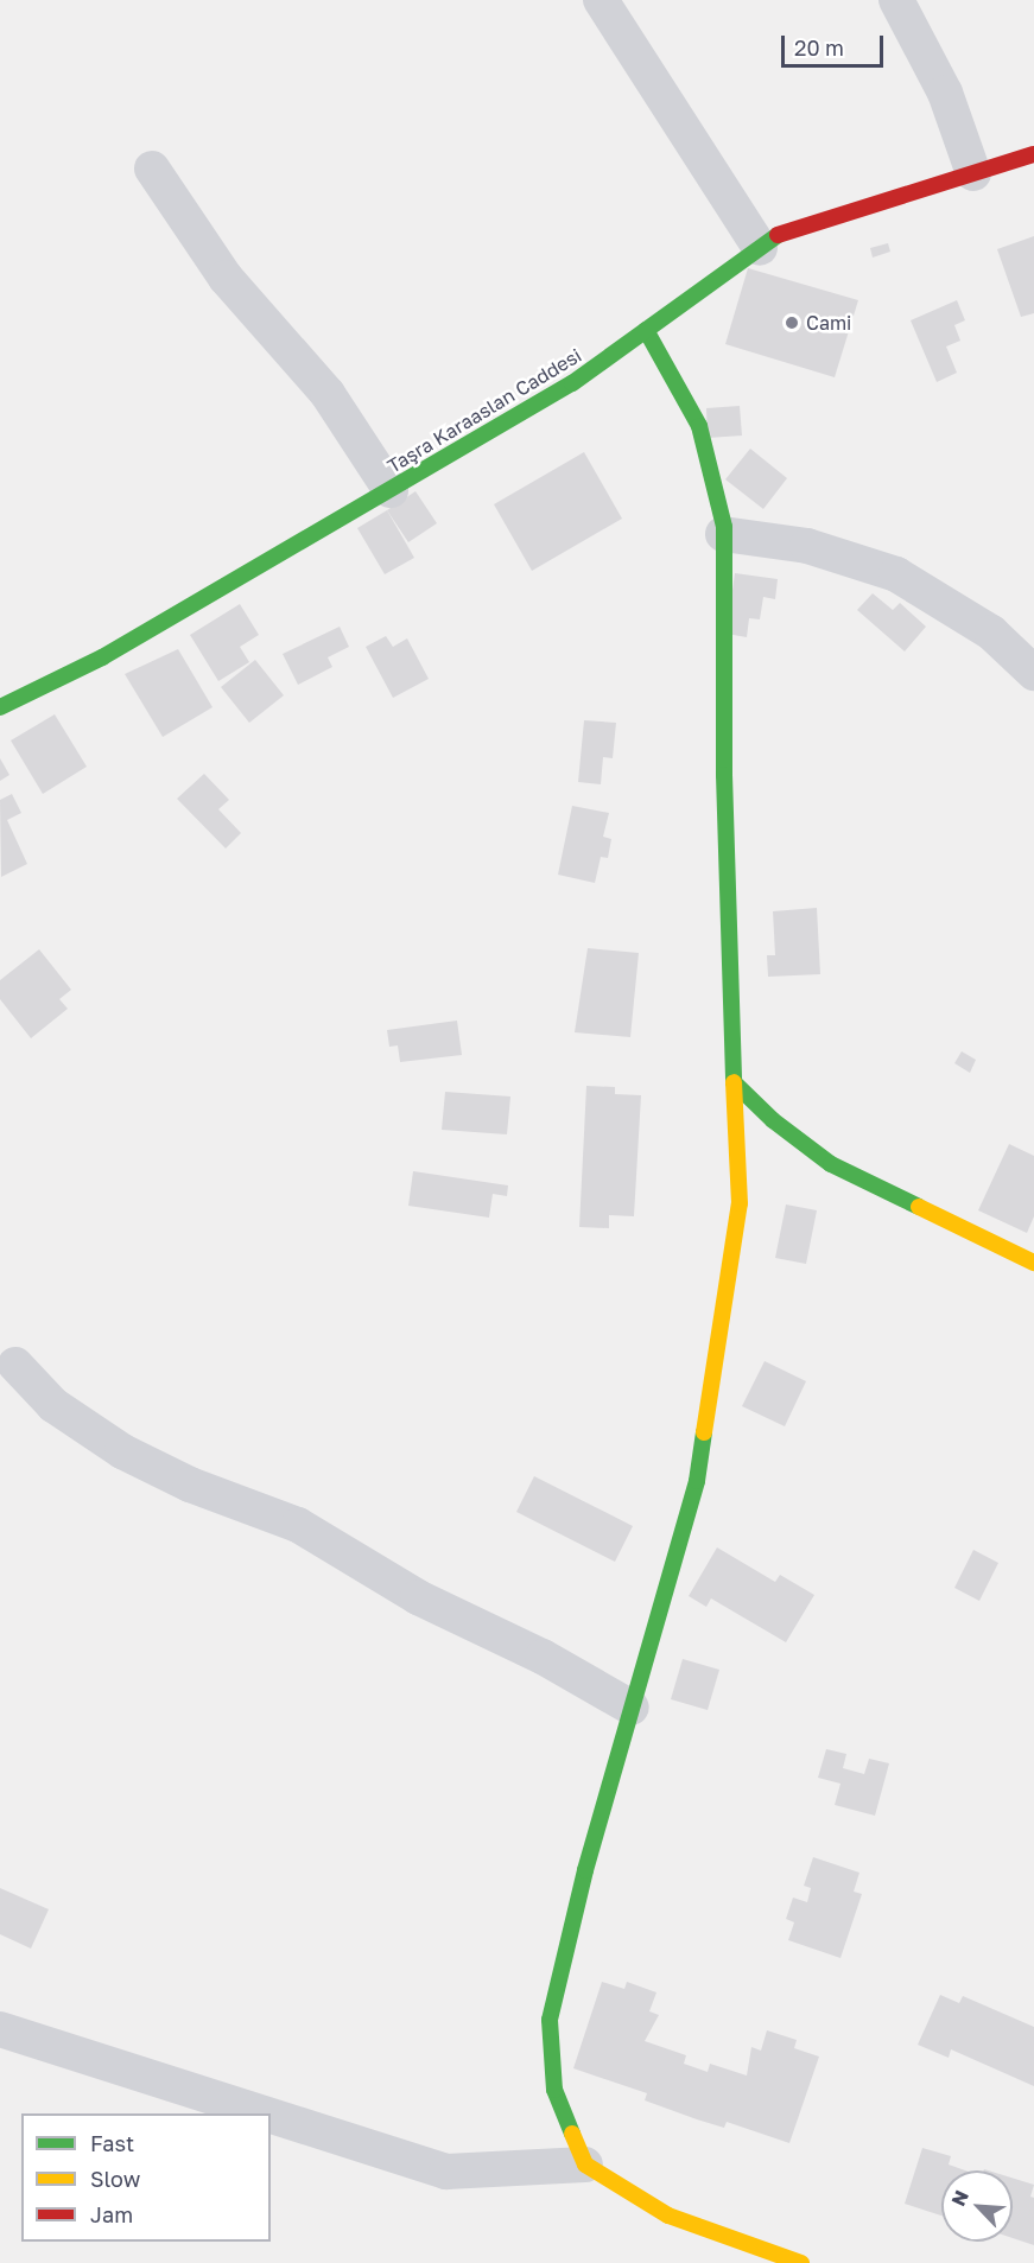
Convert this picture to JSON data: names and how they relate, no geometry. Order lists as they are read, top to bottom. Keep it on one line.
{"streets":{"street":["Taşra Karaaslan Caddesi"]},"places":["Cami"],"legend":["Fast","Slow","Jam"],"scale_bar":"20 m","north":"top left"}
